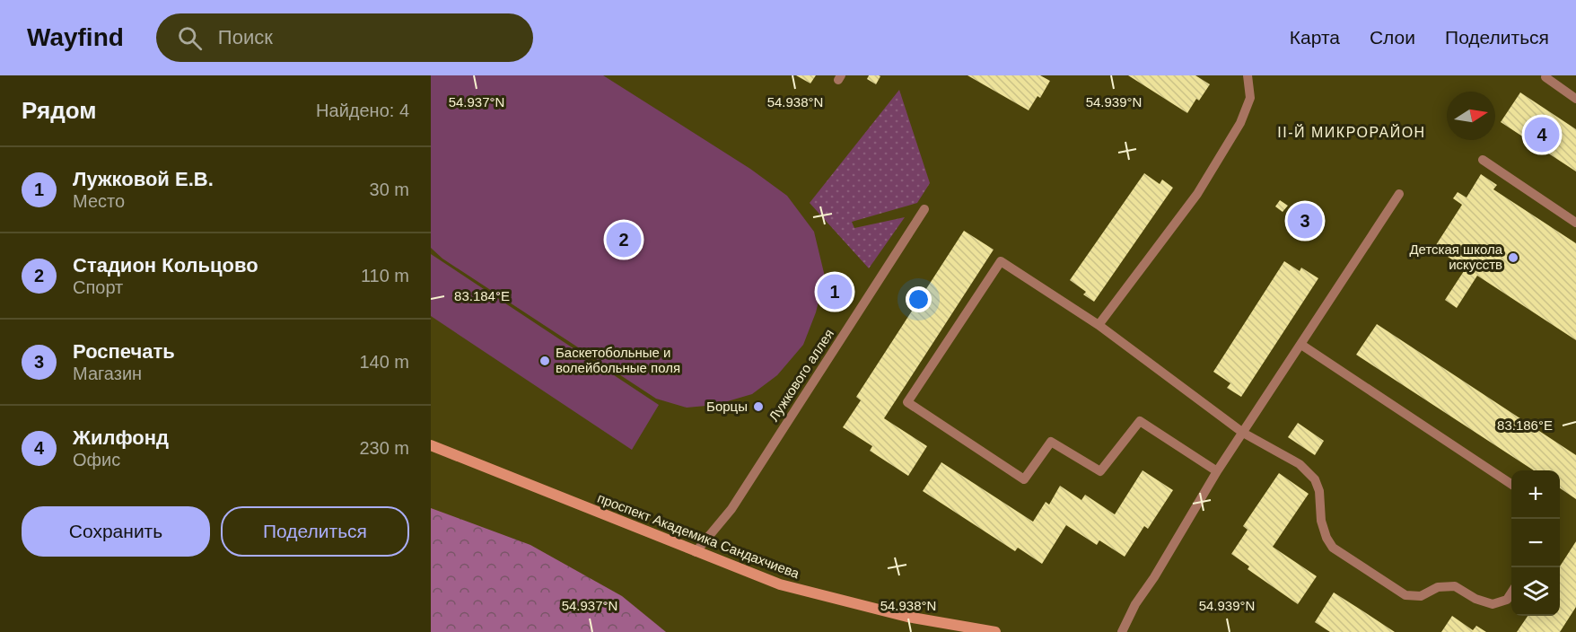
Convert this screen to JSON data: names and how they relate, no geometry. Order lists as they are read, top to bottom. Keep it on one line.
{"streets":{"main road":["проспект Академика Сандахчиева"],"lane":["Лужкового аллея"]},"crossings":[["Лужкового аллея","проспект Академика Сандахчиева"]],"districts":["II-Й МИКРОРАЙОН"],"places":["Детская школа искусств","Баскетобольные и волейбольные поля","Борцы"],"north":"right","page":{"header":"Wayfind","search":"Поиск","nav":["Карта","Слои","Поделиться"],"heading":["Рядом","Найдено: 4"],"pins":["4","3","2","1"],"list":[{"mark":"1","name":"Лужковой Е.В.","note":"Место","value":"30 m"},{"mark":"2","name":"Стадион Кольцово","note":"Спорт","value":"110 m"},{"mark":"3","name":"Роспечать","note":"Магазин","value":"140 m"},{"mark":"4","name":"Жилфонд","note":"Офис","value":"230 m"}],"map_buttons":["+","−"],"buttons":["Сохранить","Поделиться"]},"coordinates":["54.937°N","54.938°N","54.939°N","83.184°E","83.186°E"]}
